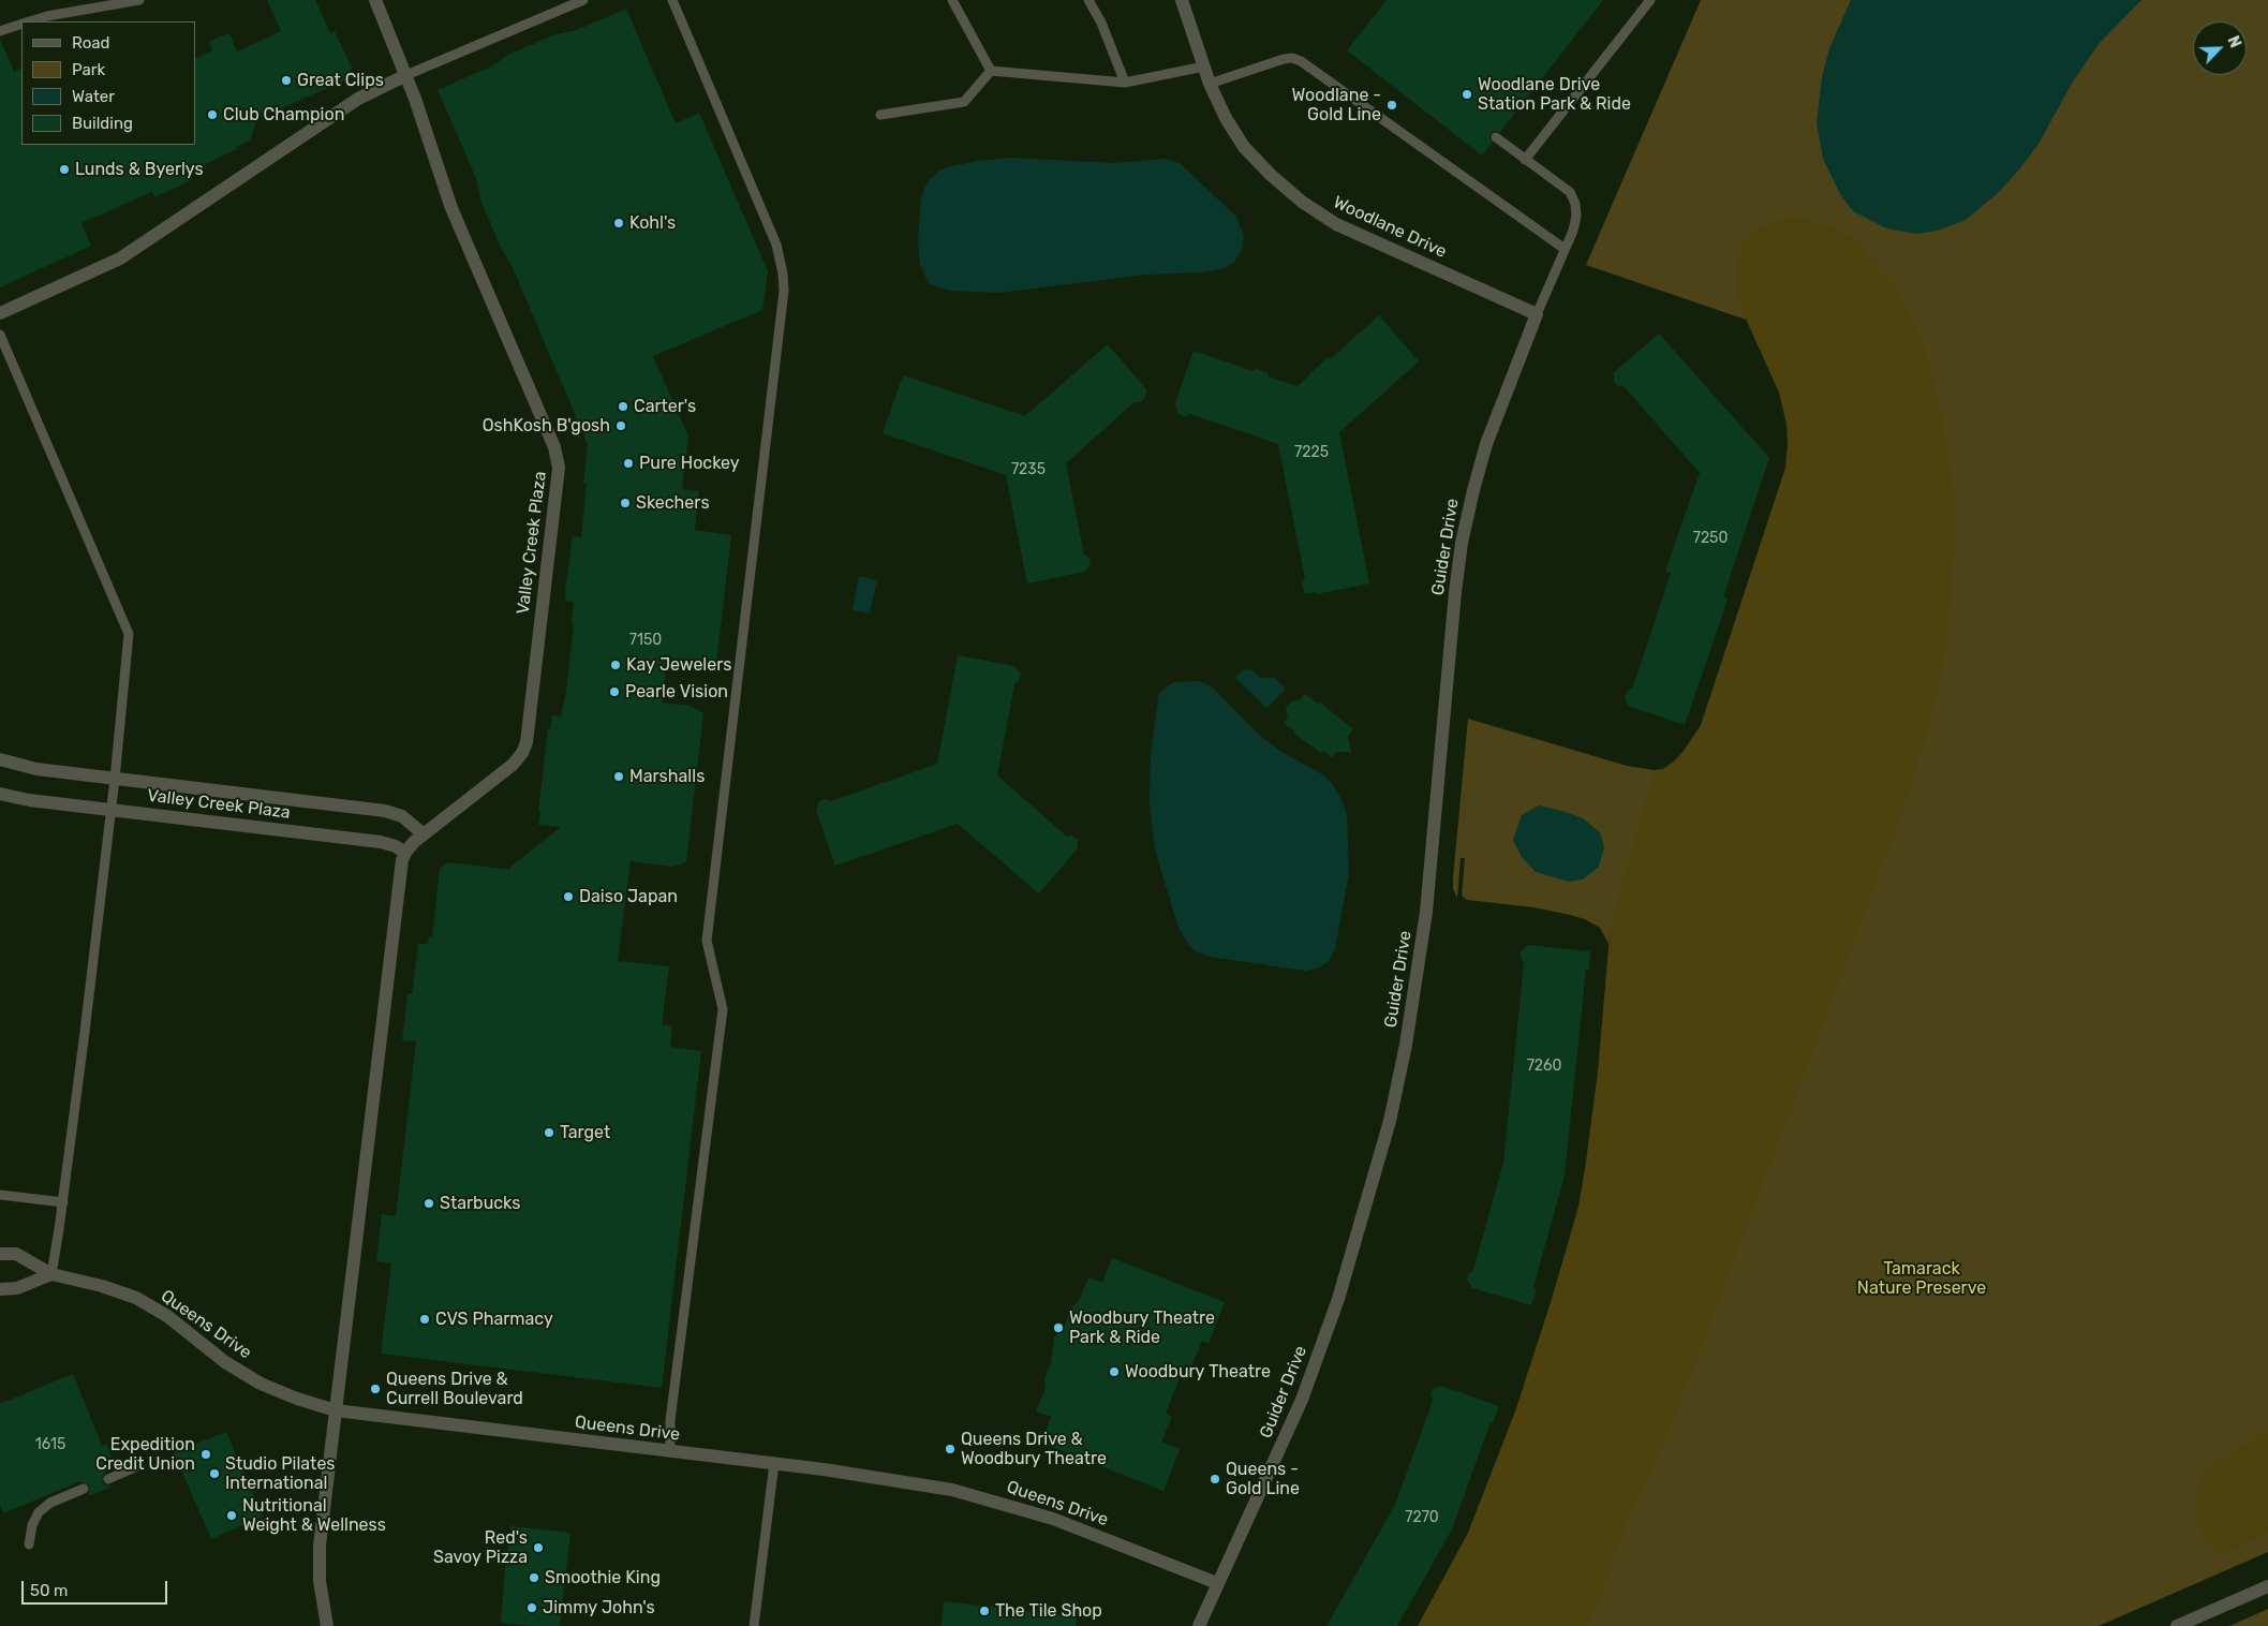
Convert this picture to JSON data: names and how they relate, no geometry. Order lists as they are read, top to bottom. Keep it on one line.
{"streets":{"street":["Woodlane Drive","Valley Creek Plaza","Guider Drive","Queens Drive"]},"crossings":[["Woodlane Drive","Guider Drive"],["Guider Drive","Queens Drive"]],"parks":["Tamarack Nature Preserve"],"places":["Great Clips","Woodlane Drive Station Park & Ride","Woodlane - Gold Line","Club Champion","Lunds & Byerlys","Kohl's","Carter's","OshKosh B'gosh","Pure Hockey","Skechers","Kay Jewelers","Pearle Vision","Marshalls","Daiso Japan","Target","Starbucks","CVS Pharmacy","Woodbury Theatre Park & Ride","Woodbury Theatre","Queens Drive & Currell Boulevard","Queens Drive & Woodbury Theatre","Expedition Credit Union","Studio Pilates International","Queens - Gold Line","Nutritional Weight & Wellness","Red's Savoy Pizza","Smoothie King","Jimmy John's","The Tile Shop"],"house_numbers":["7225","7235","7250","7150","7260","1615","7270"],"legend":["Road","Park","Water","Building"],"scale_bar":"50 m","north":"top right"}
